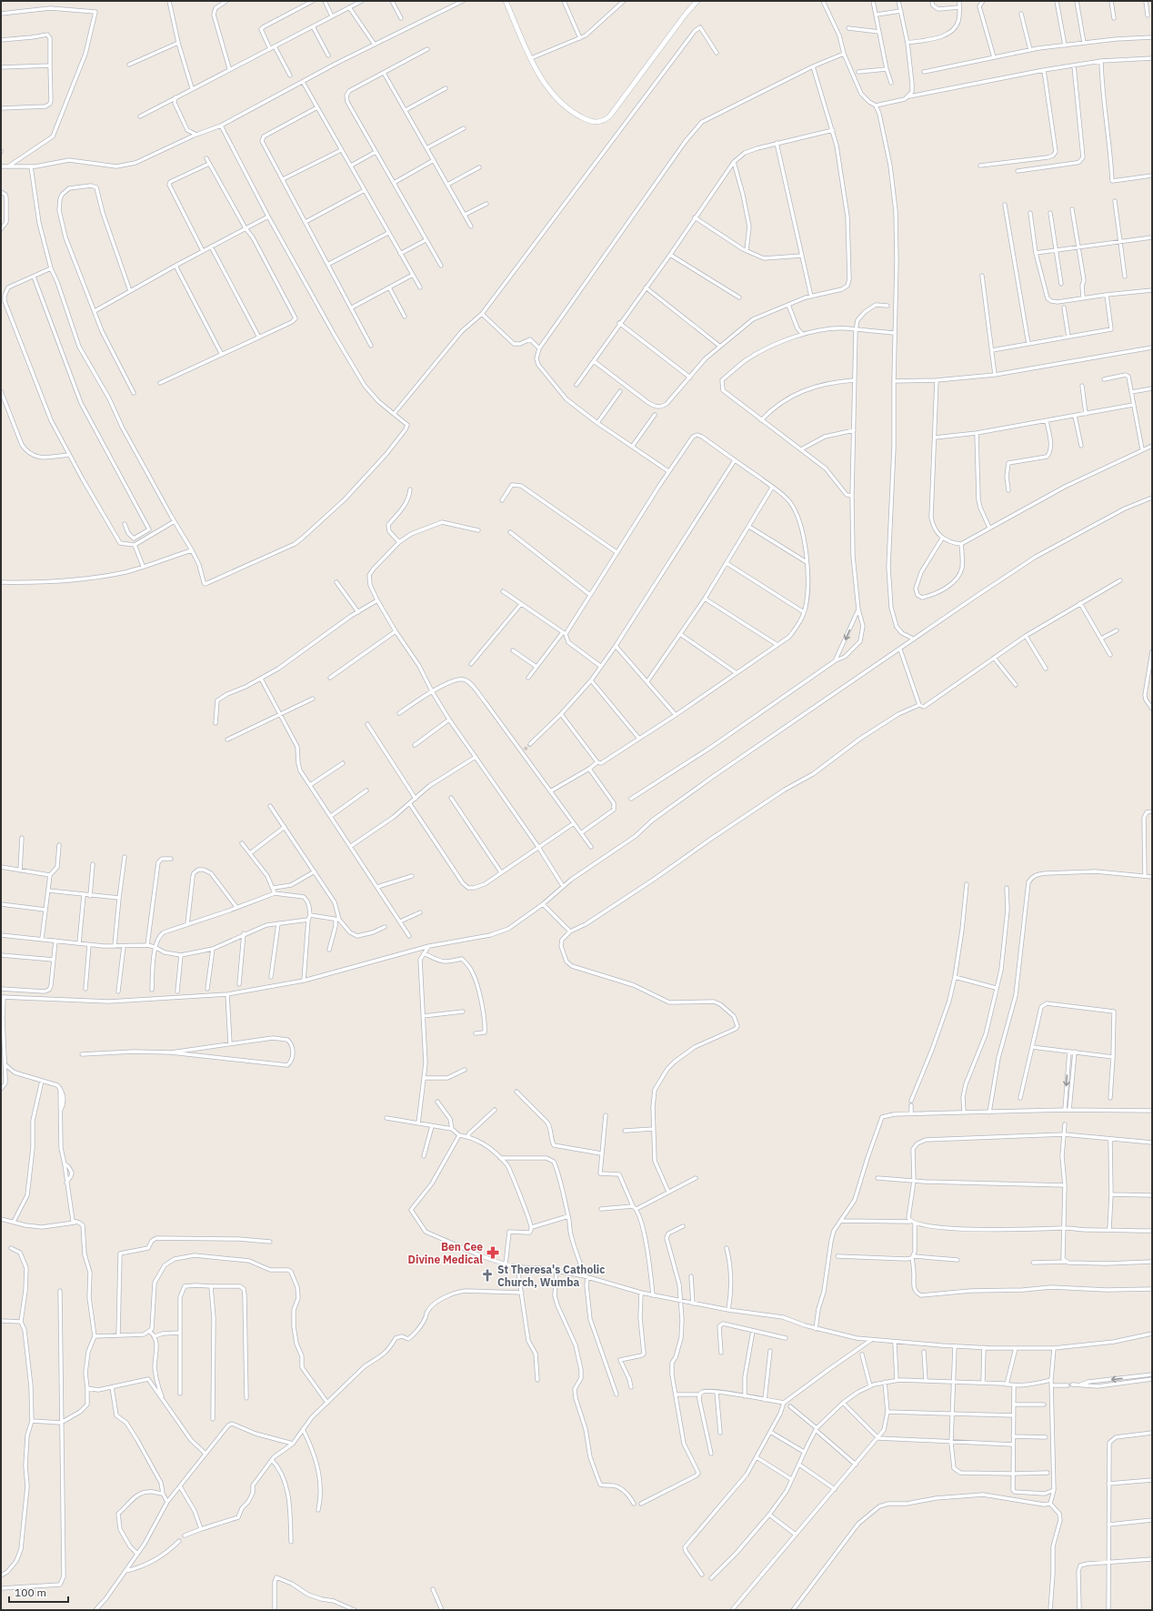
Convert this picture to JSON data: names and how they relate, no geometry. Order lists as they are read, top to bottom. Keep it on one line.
{"places":{"pharmacy":["Ben Cee Divine Medical"],"church":["St Theresa's Catholic Church, Wumba"]},"scale_bar":"100 m"}
